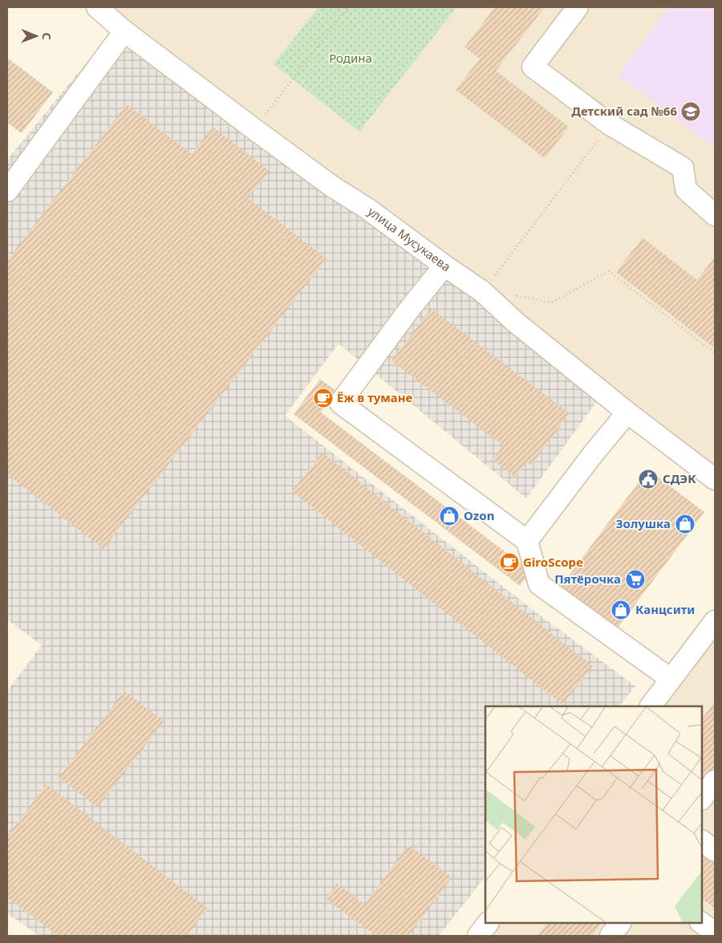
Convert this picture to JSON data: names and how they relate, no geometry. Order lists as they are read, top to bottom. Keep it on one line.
{"streets":{"street":["улица Мусукаева"]},"parks":["Родина"],"places":{"school or university":["Детский сад №66"],"cafe":["Ёж в тумане","GiroScope"],"public building":["СДЭК"],"shop":["Ozon","Золушка","Канцсити"],"supermarket":["Пятёрочка"]},"north":"right"}
